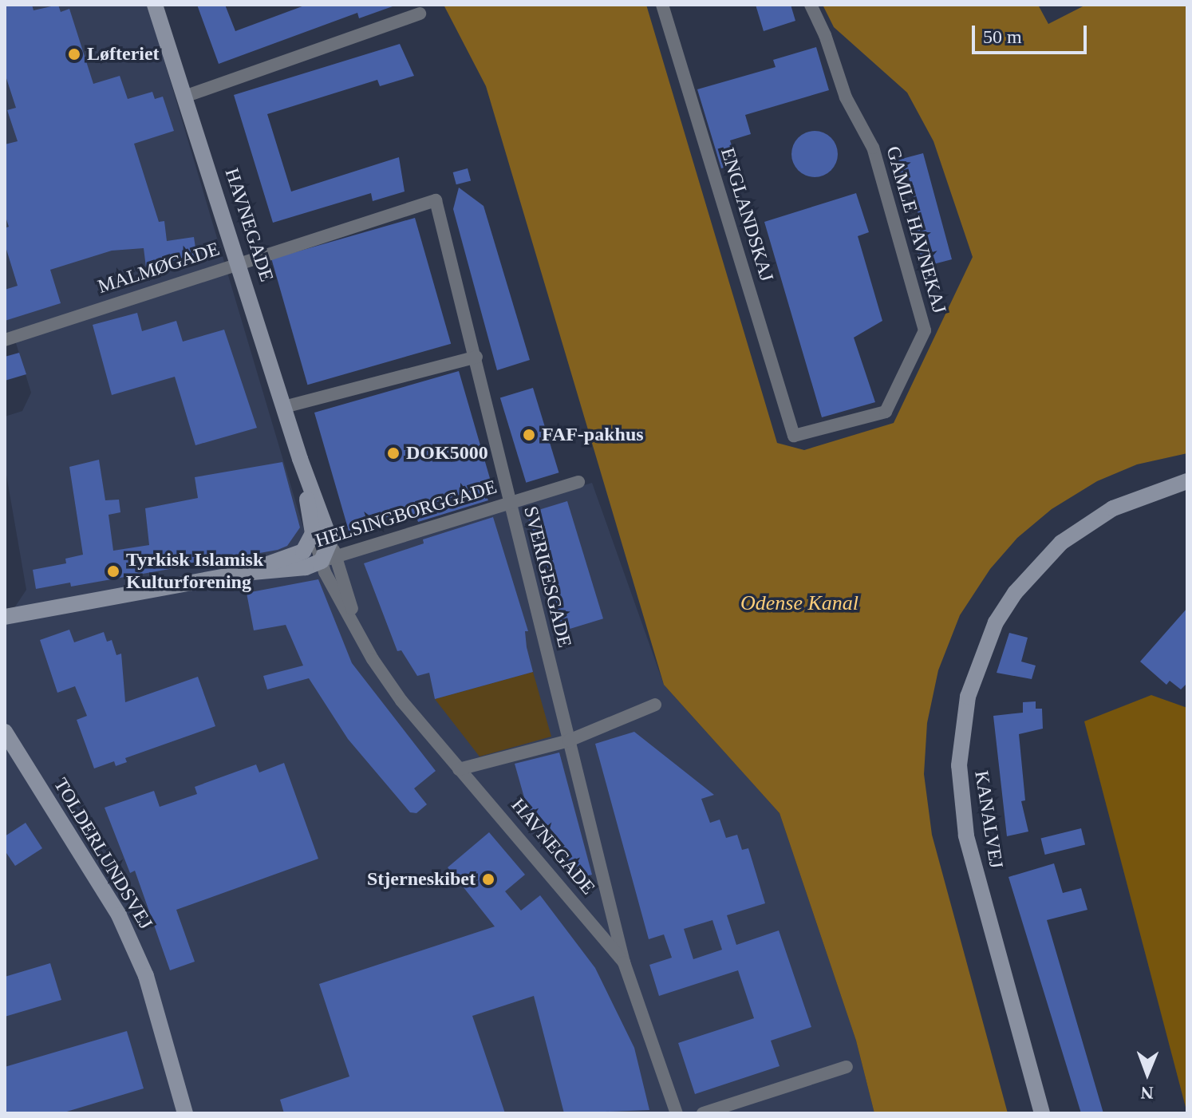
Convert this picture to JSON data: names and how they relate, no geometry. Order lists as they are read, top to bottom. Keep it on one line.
{"streets":{"street":["ENGLANDSKAJ","HAVNEGADE","GAMLE HAVNEKAJ","MALMØGADE","HELSINGBORGGADE","SVERIGESGADE","KANALVEJ","TOLDERLUNDSVEJ"]},"crossings":[["ENGLANDSKAJ","GAMLE HAVNEKAJ"],["HAVNEGADE","MALMØGADE"],["HAVNEGADE","HELSINGBORGGADE"],["HAVNEGADE","SVERIGESGADE"],["MALMØGADE","SVERIGESGADE"],["HELSINGBORGGADE","SVERIGESGADE"]],"water":["Odense Kanal"],"places":["Løfteriet","FAF-pakhus","DOK5000","Tyrkisk Islamisk Kulturforening","Stjerneskibet"],"scale_bar":"50 m","north":"bottom"}
